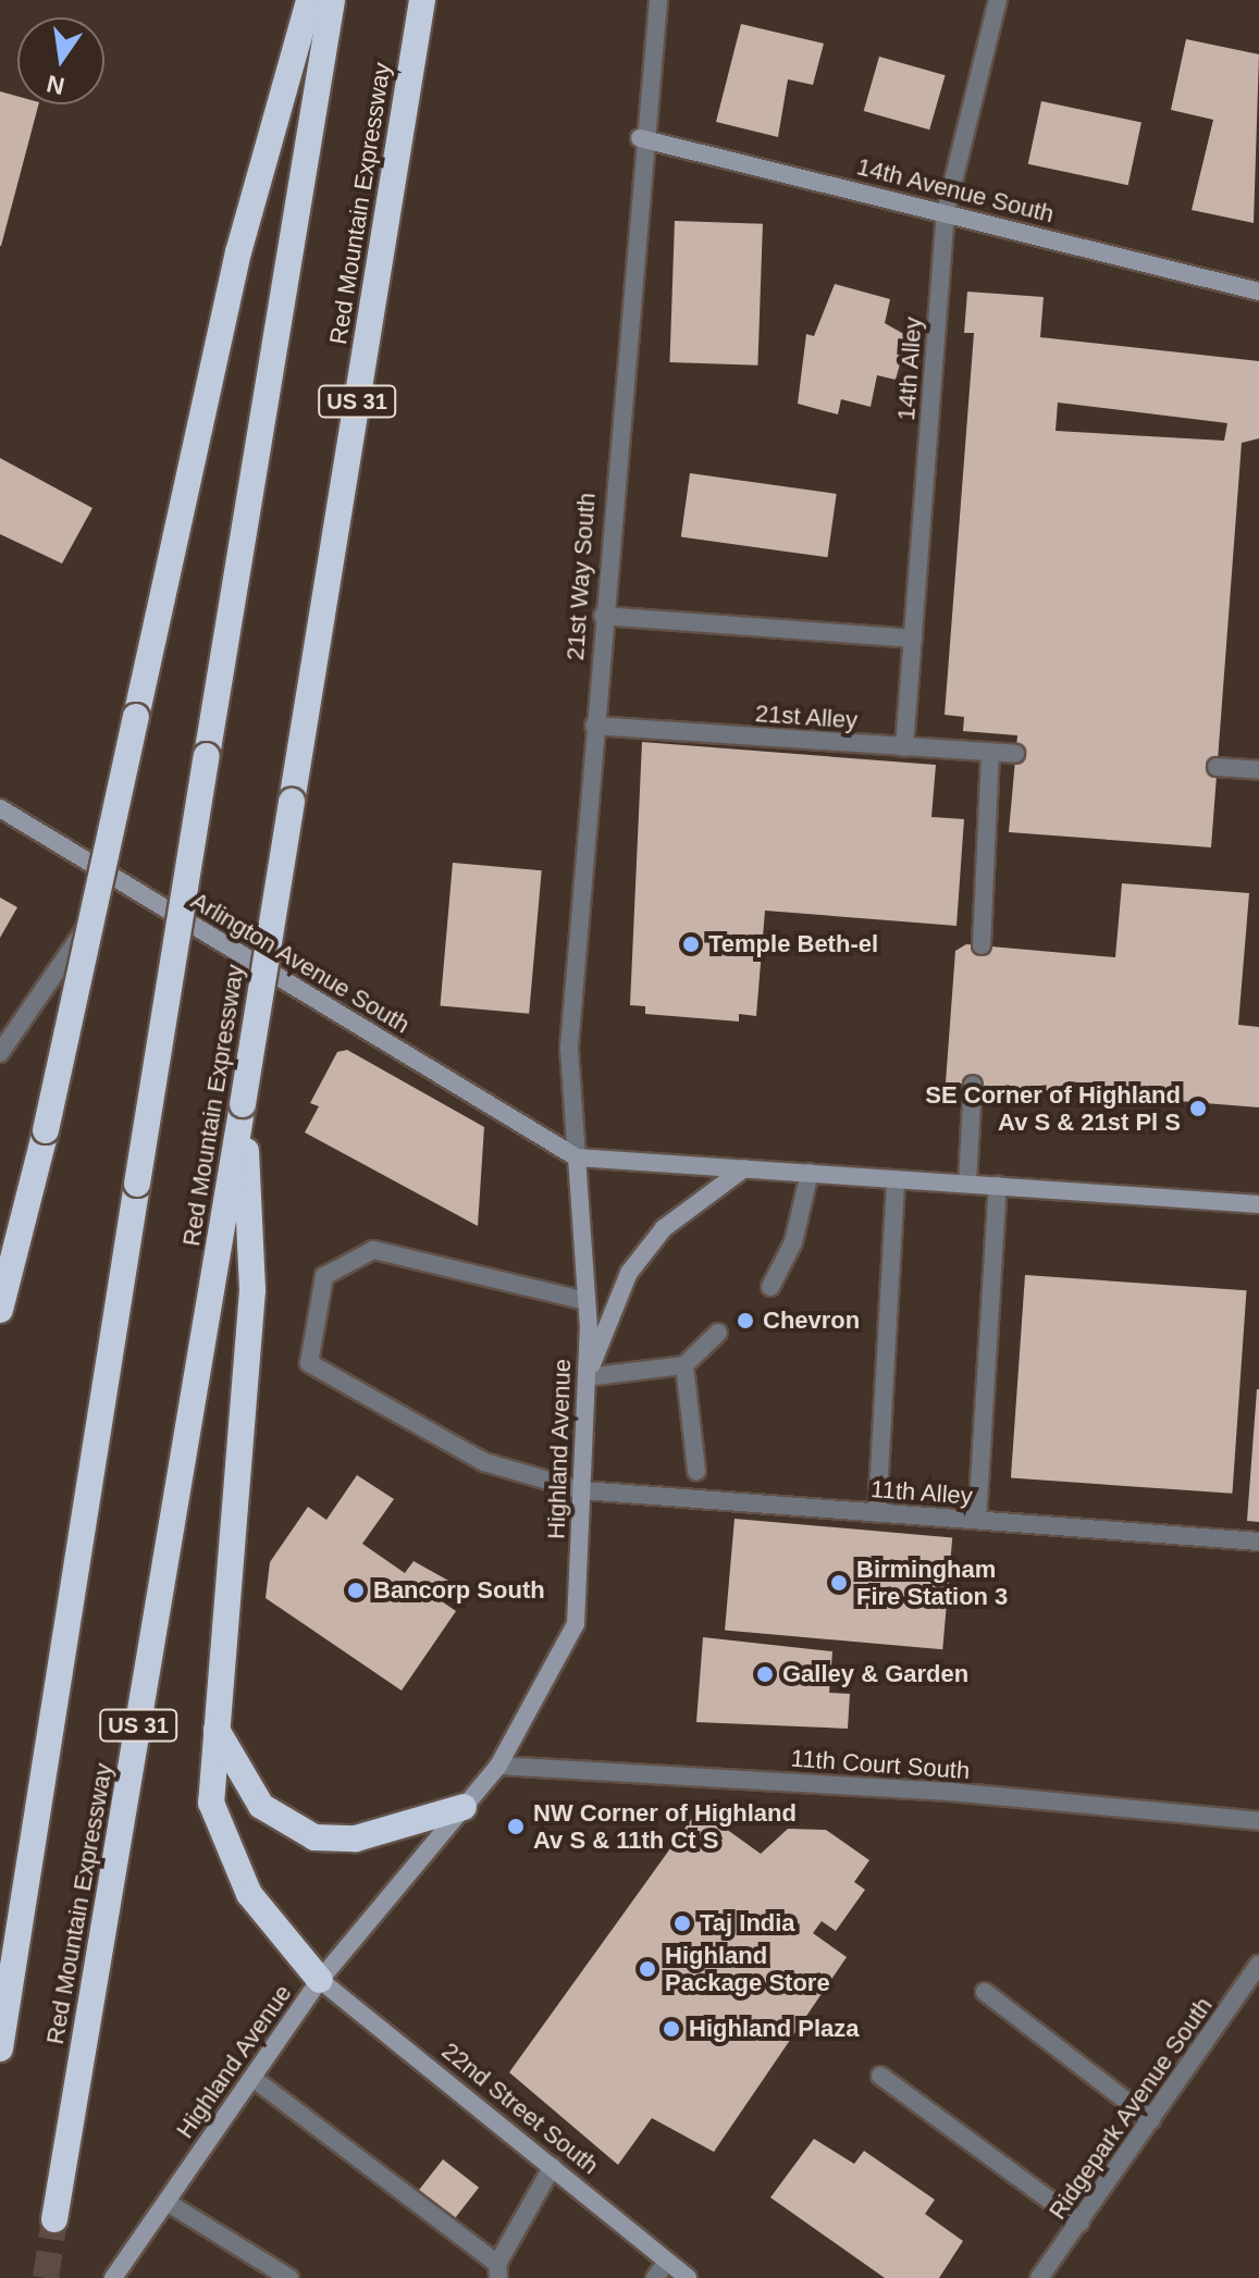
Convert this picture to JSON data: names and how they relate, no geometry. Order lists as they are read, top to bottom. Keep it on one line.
{"streets":{"highway":["Red Mountain Expressway","US 31"],"street":["14th Avenue South","14th Alley","21st Way South","21st Alley","Arlington Avenue South","Highland Avenue","11th Alley","11th Court South","22nd Street South","Ridgepark Avenue South"]},"crossings":[["14th Avenue South","14th Alley"],["14th Avenue South","21st Way South"],["14th Alley","21st Alley"],["21st Way South","21st Alley"],["21st Way South","Arlington Avenue South"],["21st Way South","Highland Avenue"],["Arlington Avenue South","Highland Avenue"],["Highland Avenue","11th Alley"],["Highland Avenue","11th Court South"],["Highland Avenue","22nd Street South"]],"places":["Temple Beth-el","SE Corner of Highland Av S & 21st Pl S","Chevron","Birmingham Fire Station 3","Bancorp South","Galley & Garden","NW Corner of Highland Av S & 11th Ct S","Taj India","Highland Package Store","Highland Plaza"],"north":"bottom"}
